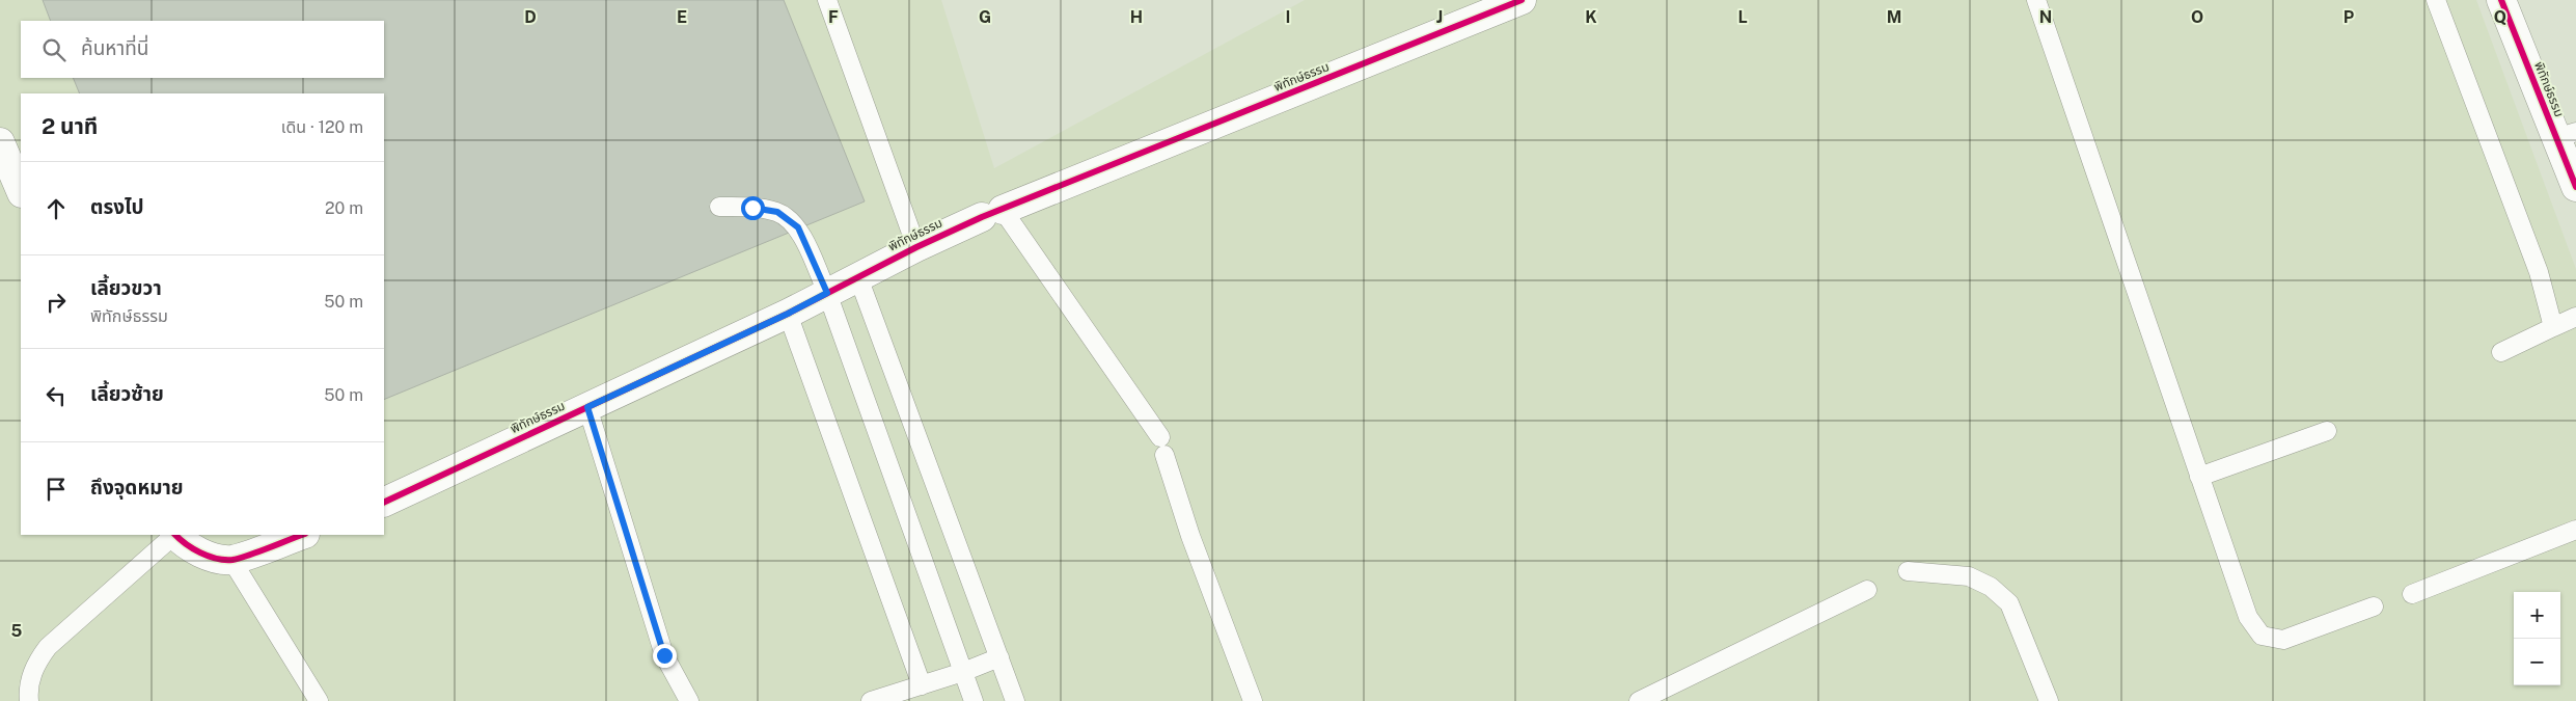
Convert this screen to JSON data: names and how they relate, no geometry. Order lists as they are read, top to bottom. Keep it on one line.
{"streets":{"street":["พิทักษ์ธรรม"]},"page":{"search":"ค้นหาที่นี่","heading":["2 นาที","เดิน · 120 m"],"list":[["ตรงไป","20 m"],["เลี้ยวขวา","พิทักษ์ธรรม","50 m"],["เลี้ยวซ้าย","50 m"],"ถึงจุดหมาย"],"map_buttons":["+","−"]},"grid":{"columns":["D","E","F","G","H","I","J","K","L","M","N","O","P","Q"],"rows":["5"]}}
